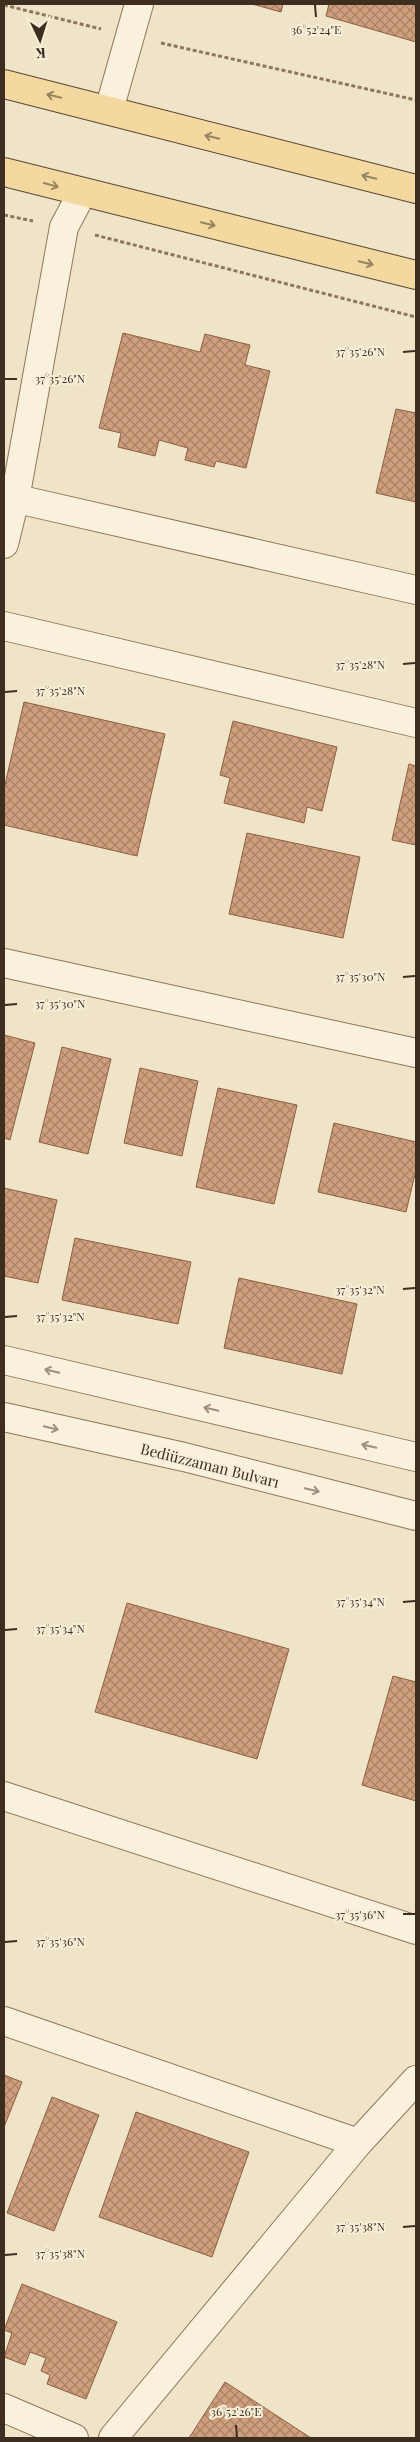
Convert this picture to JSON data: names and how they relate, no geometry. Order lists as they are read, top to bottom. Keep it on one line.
{"streets":{"street":["Bediüzzaman Bulvarı"]},"north":"bottom","coordinates":["36°52'24\"E","37°35'26\"N","37°35'28\"N","37°35'30\"N","37°35'32\"N","37°35'34\"N","37°35'36\"N","37°35'38\"N","36°52'26\"E"]}
